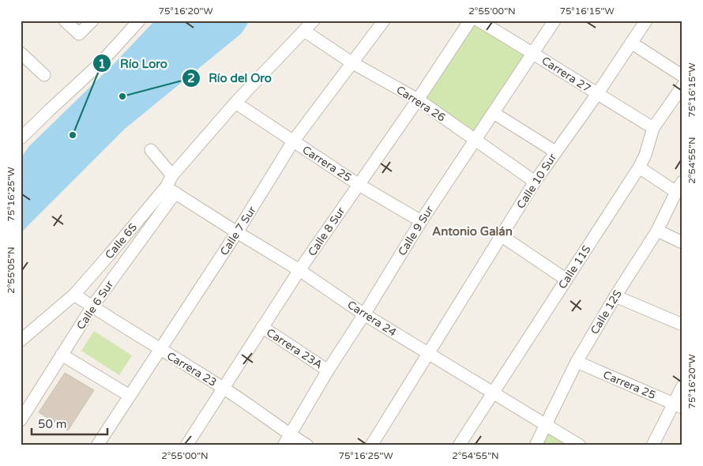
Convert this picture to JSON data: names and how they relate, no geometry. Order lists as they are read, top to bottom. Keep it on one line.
{"streets":{"street":["Carrera 27","Carrera 26","Carrera 25","Calle 10 Sur","Calle 7 Sur","Calle 9 Sur","Calle 8 Sur","Calle 6S","Calle 11S","Calle 6 Sur","Calle 12S","Carrera 24","Carrera 23A","Carrera 23"]},"crossings":[["Carrera 27","Calle 10 Sur"],["Carrera 27","Calle 9 Sur"],["Carrera 27","Calle 11S"],["Carrera 26","Calle 10 Sur"],["Carrera 26","Calle 7 Sur"],["Carrera 26","Calle 9 Sur"],["Carrera 26","Calle 8 Sur"],["Carrera 26","Calle 6 Sur"],["Carrera 25","Calle 7 Sur"],["Carrera 25","Calle 9 Sur"],["Carrera 25","Calle 8 Sur"],["Carrera 25","Calle 6 Sur"],["Carrera 25","Calle 12S"],["Calle 10 Sur","Carrera 24"],["Calle 7 Sur","Carrera 24"],["Calle 7 Sur","Carrera 23"],["Calle 9 Sur","Carrera 24"],["Calle 9 Sur","Carrera 23A"],["Calle 9 Sur","Carrera 23"],["Calle 8 Sur","Carrera 24"],["Calle 8 Sur","Carrera 23A"],["Calle 8 Sur","Carrera 23"],["Calle 6S","Calle 6 Sur"],["Calle 6S","Carrera 24"],["Calle 6S","Carrera 23"],["Calle 11S","Carrera 24"],["Calle 6 Sur","Carrera 24"],["Calle 6 Sur","Carrera 23"],["Calle 12S","Carrera 24"]],"districts":["Antonio Galán"],"places":["Río del Oro","Río Loro"],"scale_bar":"50 m","coordinates":["75°16'20\"W","2°55'00\"N","75°16'15\"W","2°54'55\"N","75°16'25\"W","2°55'05\"N"]}
